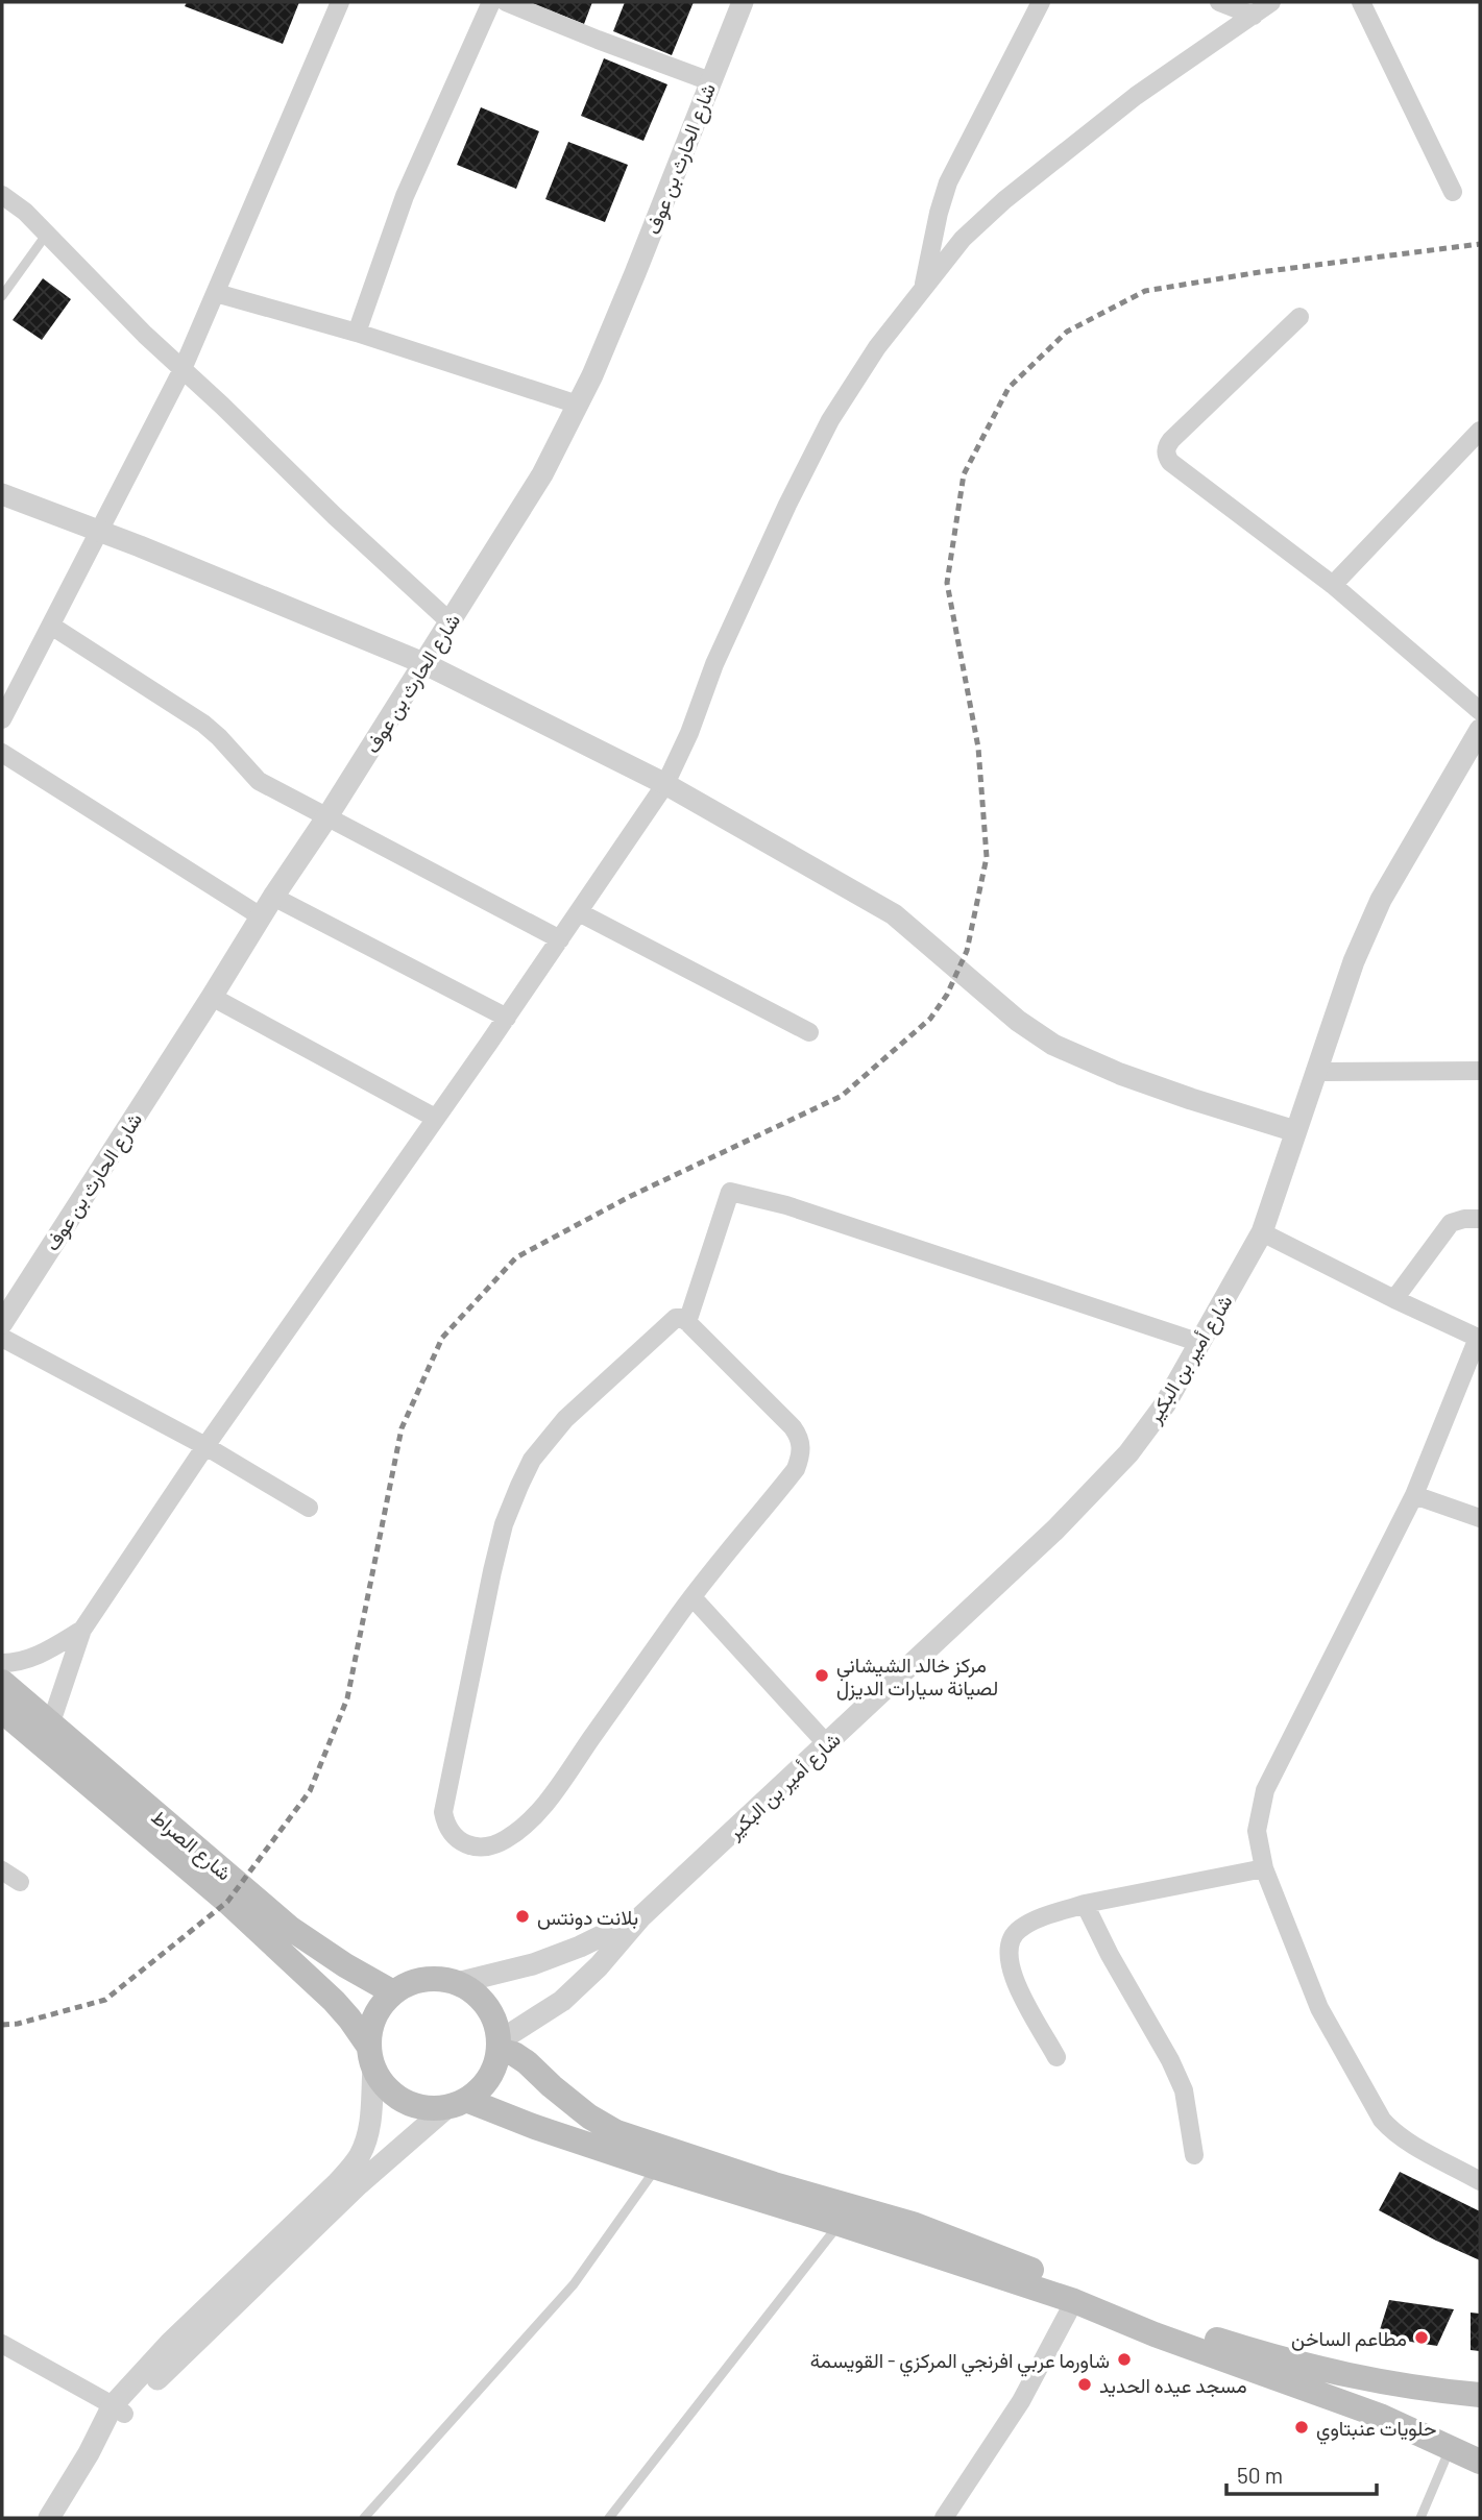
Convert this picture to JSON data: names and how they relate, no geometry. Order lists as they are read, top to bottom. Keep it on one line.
{"streets":{"main road":["شارع الصراط"],"street":["شارع الحارث بن عوف","شارع أمير بن البكير"]},"crossings":[["شارع أمير بن البكير","شارع الصراط"]],"places":["مركز خالد الشيشاني لصيانة سيارات الديزل","بلانت دونتس","مطاعم الساخن","شاورما عربي افرنجي المركزي - القويسمة","مسجد عيده الحديد","حلويات عنبتاوي"],"scale_bar":"50 m"}
